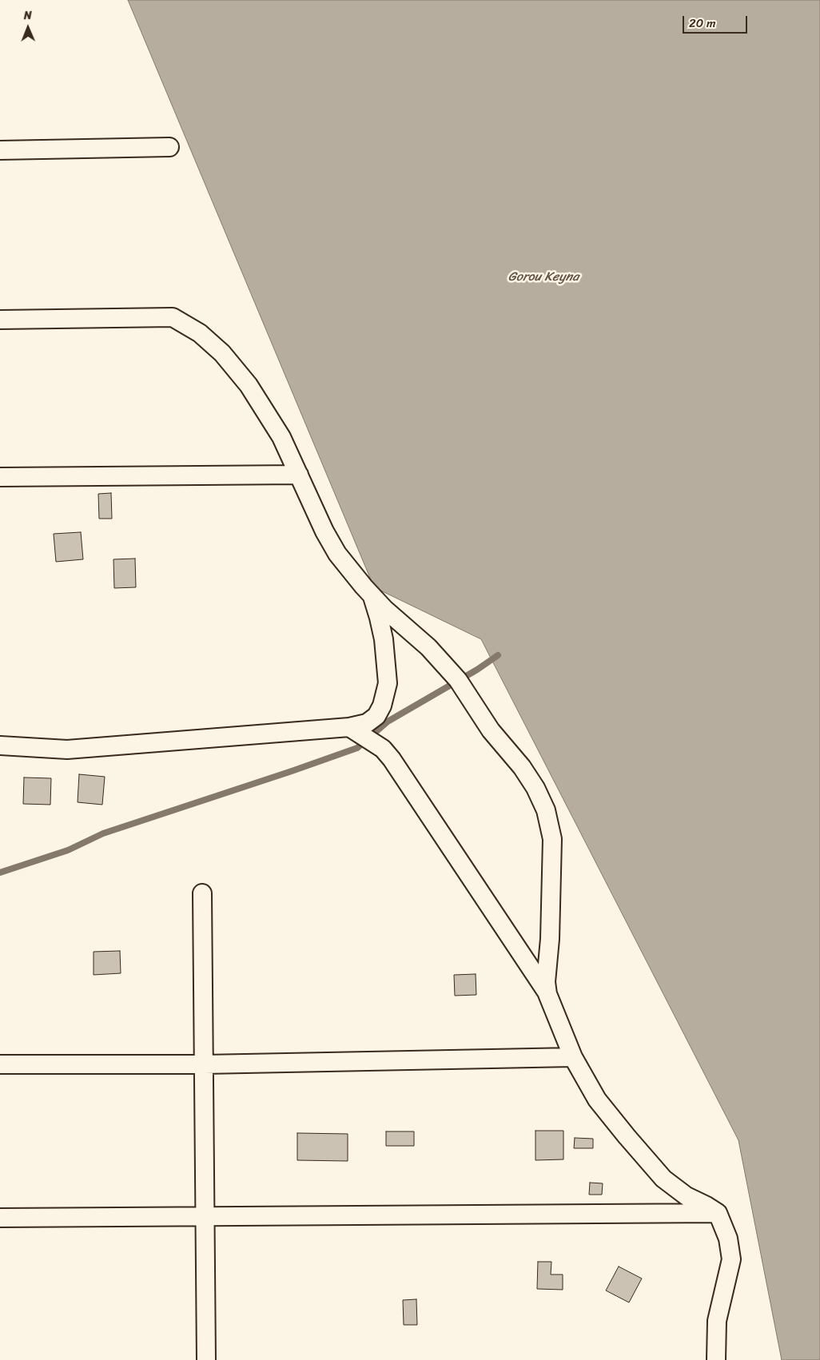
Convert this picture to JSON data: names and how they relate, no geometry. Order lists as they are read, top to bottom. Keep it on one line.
{"water":["Gorou Keyna"],"scale_bar":"20 m","north":"top"}
